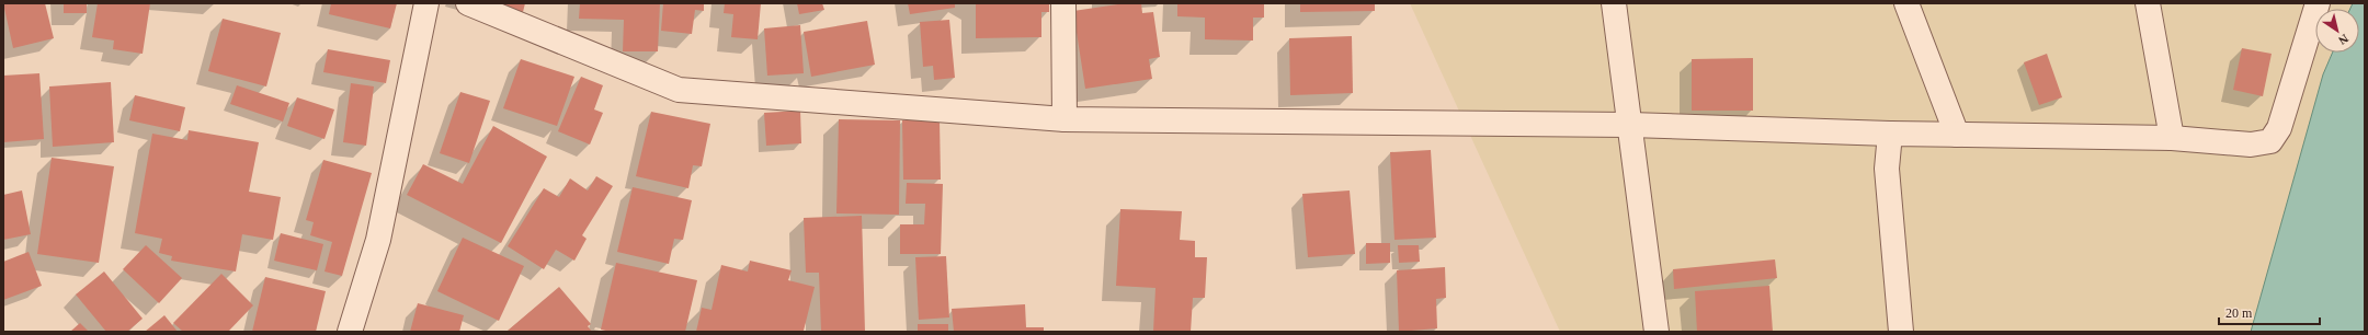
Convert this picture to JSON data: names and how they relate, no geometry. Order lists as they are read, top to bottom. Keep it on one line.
{"scale_bar":"20 m","north":"bottom right"}
